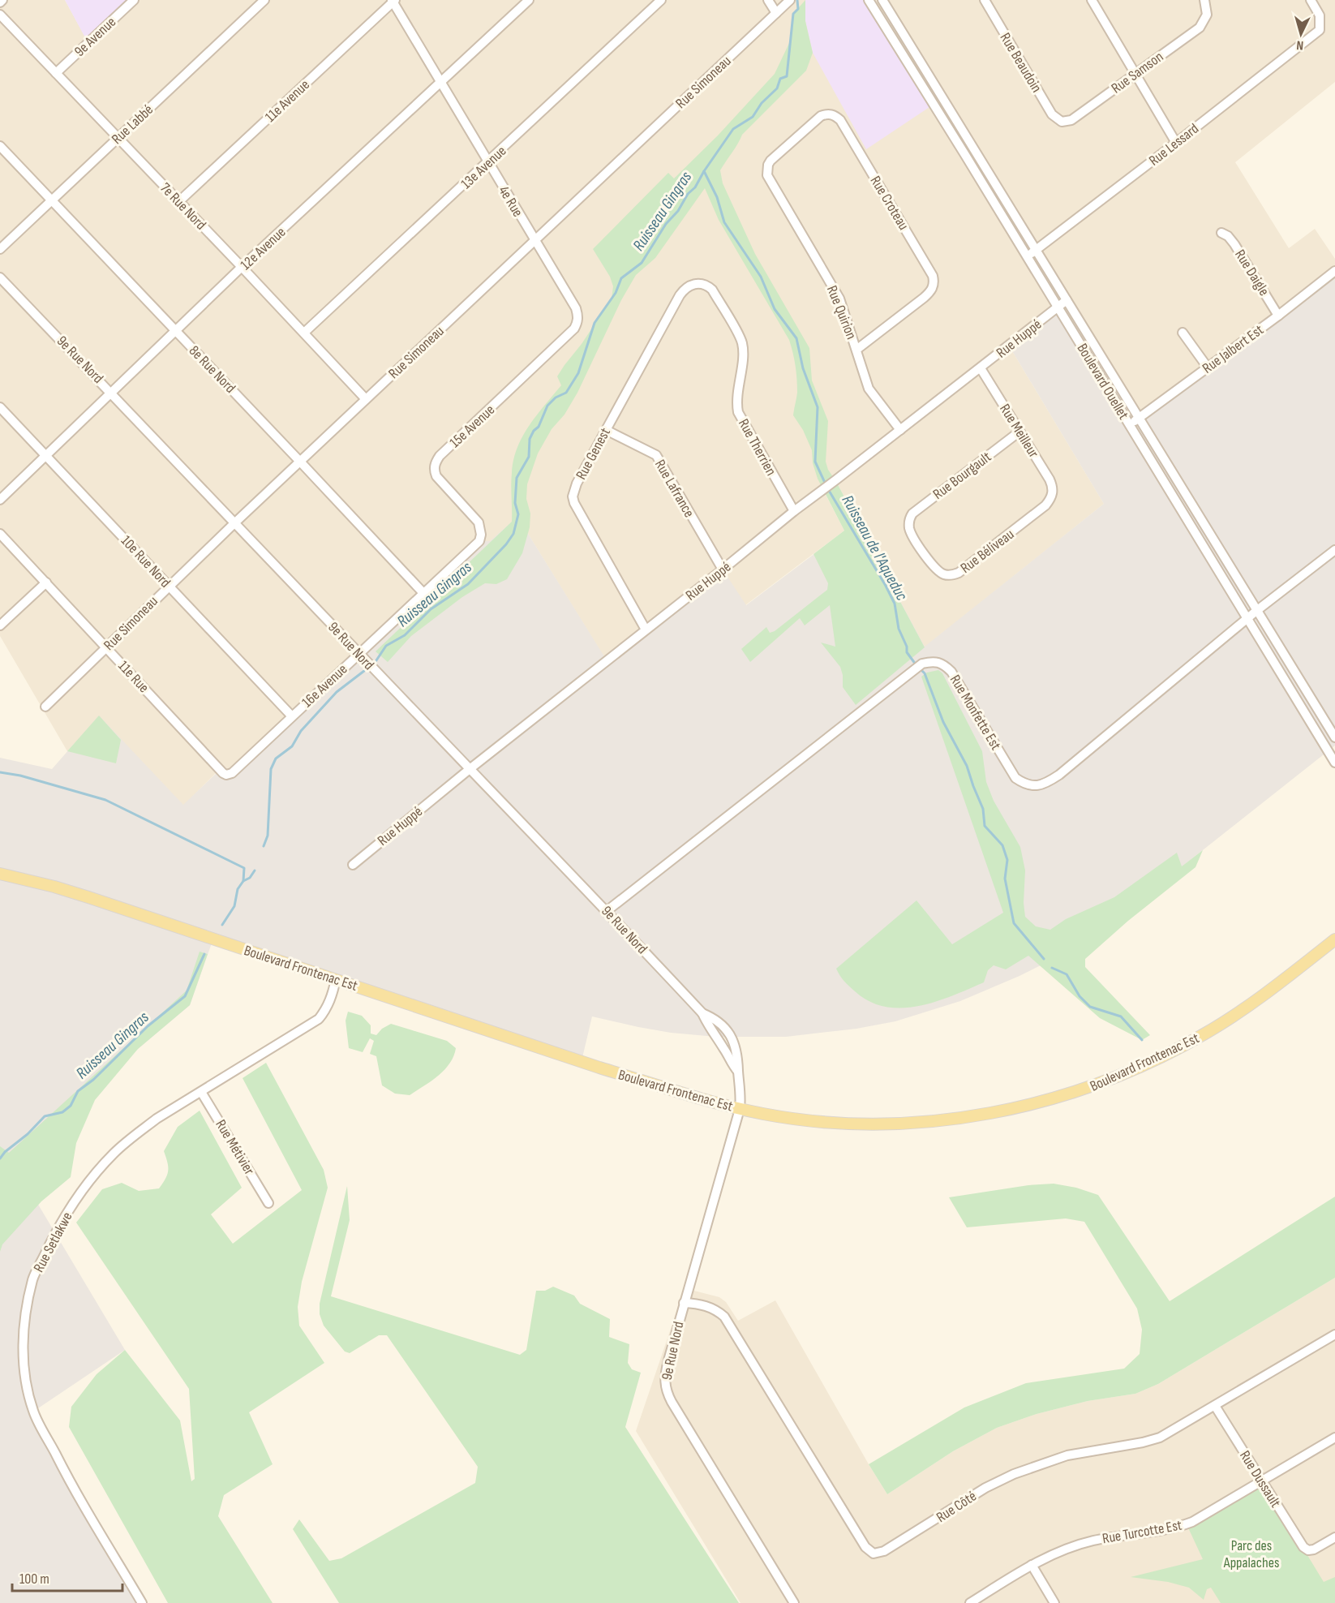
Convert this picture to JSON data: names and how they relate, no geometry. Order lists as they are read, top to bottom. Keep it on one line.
{"streets":{"main road":["Boulevard Frontenac Est"],"street":["9e Avenue","Rue Beaudoin","Rue Samson","Rue Simoneau","11e Avenue","Rue Labbé","Rue Lessard","13e Avenue","4e Rue","Rue Croteau","7e Rue Nord","12e Avenue","Rue Daigle","Rue Quirion","Rue Huppé","Rue Jalbert Est","9e Rue Nord","8e Rue Nord","Boulevard Ouellet","15e Avenue","Rue Meilleur","Rue Therrien","Rue Genest","Rue Bourgault","Rue Lafrance","Rue Béliveau","10e Rue Nord","11e Rue","16e Avenue","Rue Monfette Est","Rue Métivier","Rue Setlakwe","Rue Dussault","Rue Côté","Rue Turcotte Est"]},"crossings":[["9e Avenue","7e Rue Nord"],["Rue Beaudoin","Rue Samson"],["Rue Simoneau","4e Rue"],["Rue Simoneau","7e Rue Nord"],["Rue Simoneau","9e Rue Nord"],["Rue Simoneau","8e Rue Nord"],["Rue Simoneau","10e Rue Nord"],["Rue Simoneau","11e Rue"],["11e Avenue","4e Rue"],["11e Avenue","7e Rue Nord"],["Rue Labbé","7e Rue Nord"],["Rue Labbé","8e Rue Nord"],["Rue Lessard","Boulevard Ouellet"],["13e Avenue","4e Rue"],["13e Avenue","7e Rue Nord"],["4e Rue","12e Avenue"],["4e Rue","15e Avenue"],["Rue Croteau","Rue Quirion"],["7e Rue Nord","12e Avenue"],["12e Avenue","9e Rue Nord"],["12e Avenue","8e Rue Nord"],["12e Avenue","10e Rue Nord"],["Rue Daigle","Rue Jalbert Est"],["Rue Quirion","Rue Huppé"],["Rue Huppé","9e Rue Nord"],["Rue Huppé","Boulevard Ouellet"],["Rue Huppé","Rue Meilleur"],["Rue Huppé","Rue Therrien"],["Rue Huppé","Rue Genest"],["Rue Huppé","Rue Lafrance"],["Rue Jalbert Est","Boulevard Ouellet"],["9e Rue Nord","16e Avenue"],["9e Rue Nord","Rue Monfette Est"],["9e Rue Nord","Boulevard Frontenac Est"],["9e Rue Nord","Rue Côté"],["8e Rue Nord","16e Avenue"],["Boulevard Ouellet","Rue Monfette Est"],["15e Avenue","16e Avenue"],["Rue Meilleur","Rue Bourgault"],["Rue Meilleur","Rue Béliveau"],["Rue Therrien","Rue Genest"],["Rue Genest","Rue Lafrance"],["Rue Bourgault","Rue Béliveau"],["10e Rue Nord","16e Avenue"],["11e Rue","16e Avenue"],["Boulevard Frontenac Est","Rue Setlakwe"],["Rue Métivier","Rue Setlakwe"],["Rue Dussault","Rue Côté"],["Rue Dussault","Rue Turcotte Est"]],"water":["Ruisseau Gingras","Ruisseau de l'Aqueduc"],"parks":["Parc des Appalaches"],"scale_bar":"100 m","north":"bottom"}
